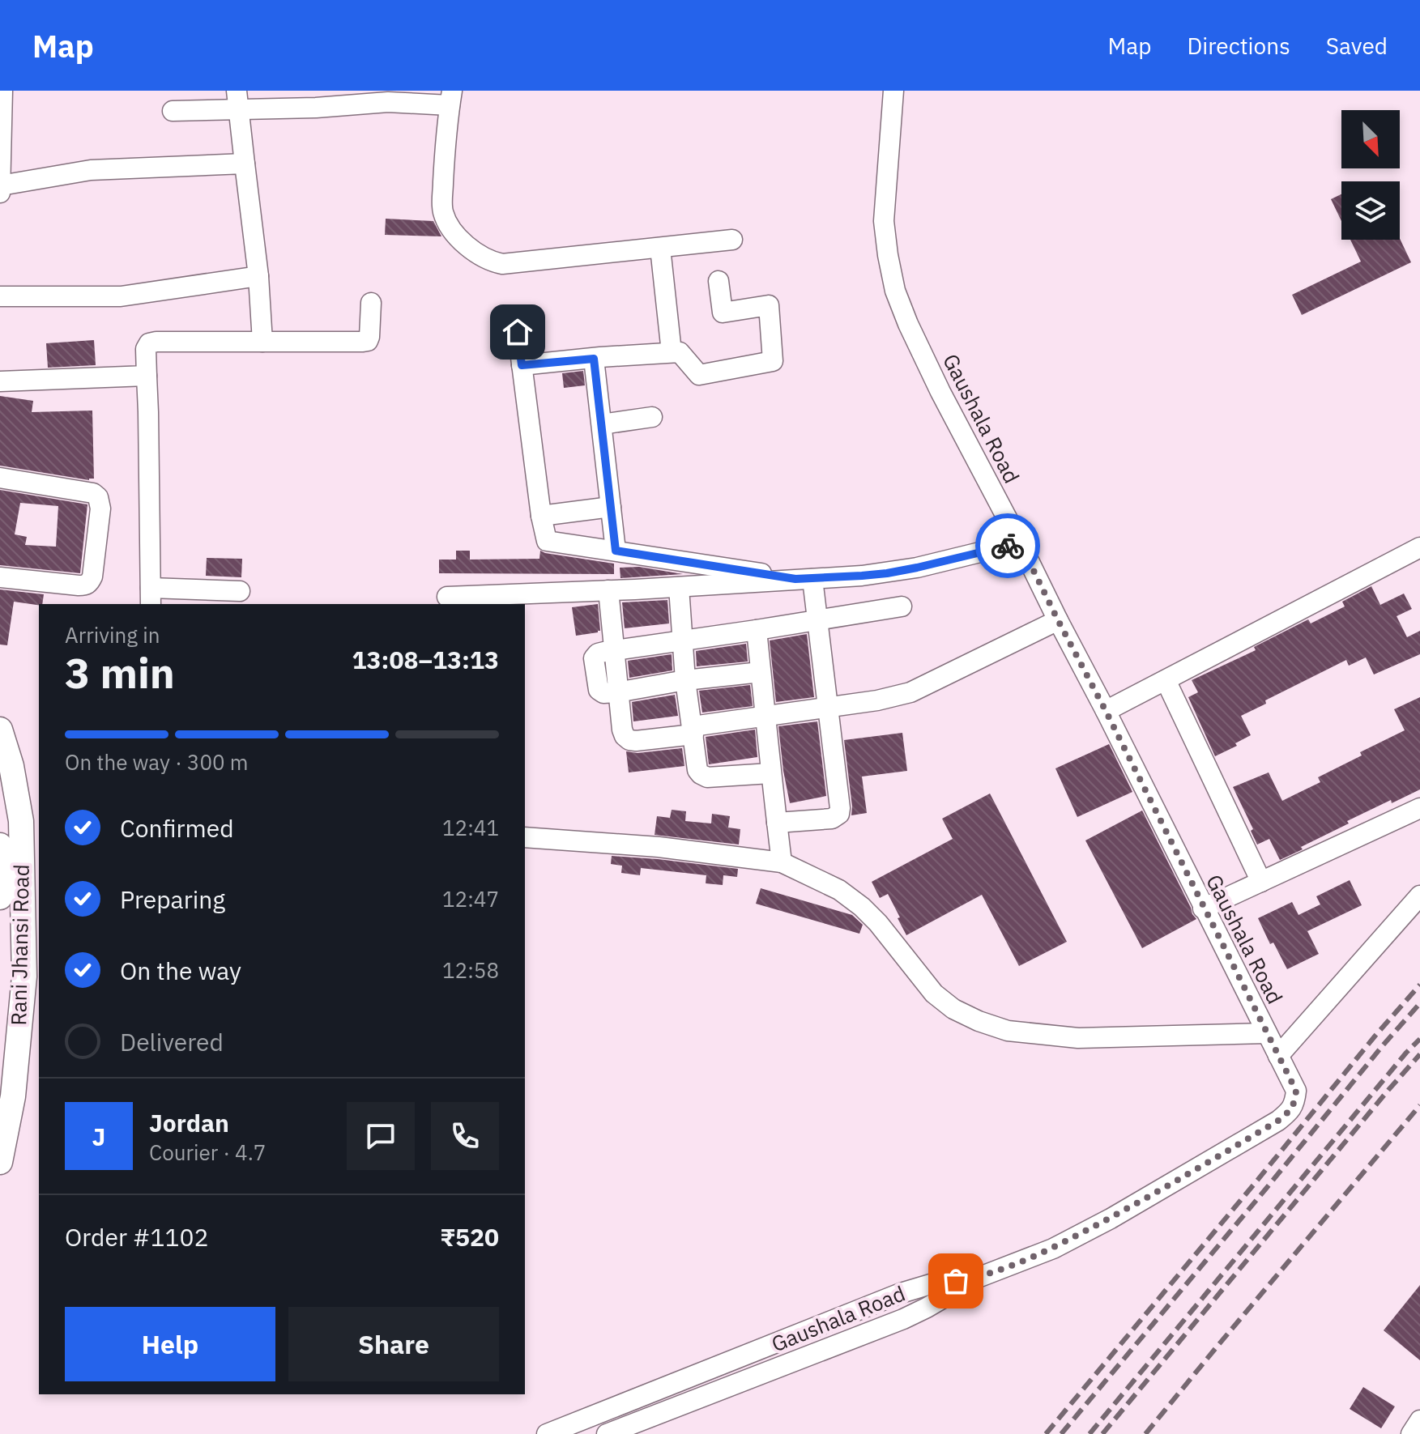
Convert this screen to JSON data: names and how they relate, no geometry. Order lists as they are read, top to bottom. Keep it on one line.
{"streets":{"main road":["Rani Jhansi Road"],"street":["Gaushala Road"]},"north":"bottom right","page":{"header":"Map","nav":["Map","Directions","Saved"],"heading":["3 min","Arriving in","13:08–13:13"],"panel":["Jordan","Courier · 4.7","Order #1102","₹520"],"bar":"On the way · 300 m","list":[["Confirmed","12:41"],["Preparing","12:47"],["On the way","12:58"],"Delivered"],"round":"J","buttons":["Help","Share"]}}
